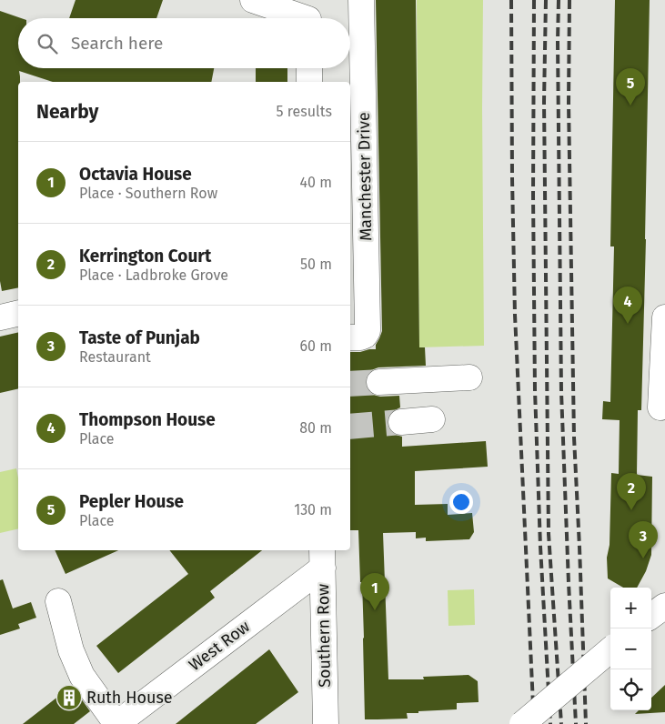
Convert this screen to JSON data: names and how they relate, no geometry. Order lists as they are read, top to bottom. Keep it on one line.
{"streets":{"street":["Manchester Drive","Southern Row","West Row"]},"crossings":[["Southern Row","West Row"]],"places":{"building":["Ruth House"]},"page":{"search":"Search here","pins":["5","4","2","3","1"],"heading":["Nearby","5 results"],"list":[{"mark":"1","name":"Octavia House","note":"Place · Southern Row","value":"40 m"},{"mark":"2","name":"Kerrington Court","note":"Place · Ladbroke Grove","value":"50 m"},{"mark":"3","name":"Taste of Punjab","note":"Restaurant","value":"60 m"},{"mark":"4","name":"Thompson House","note":"Place","value":"80 m"},{"mark":"5","name":"Pepler House","note":"Place","value":"130 m"}],"map_buttons":["+","−"]}}
